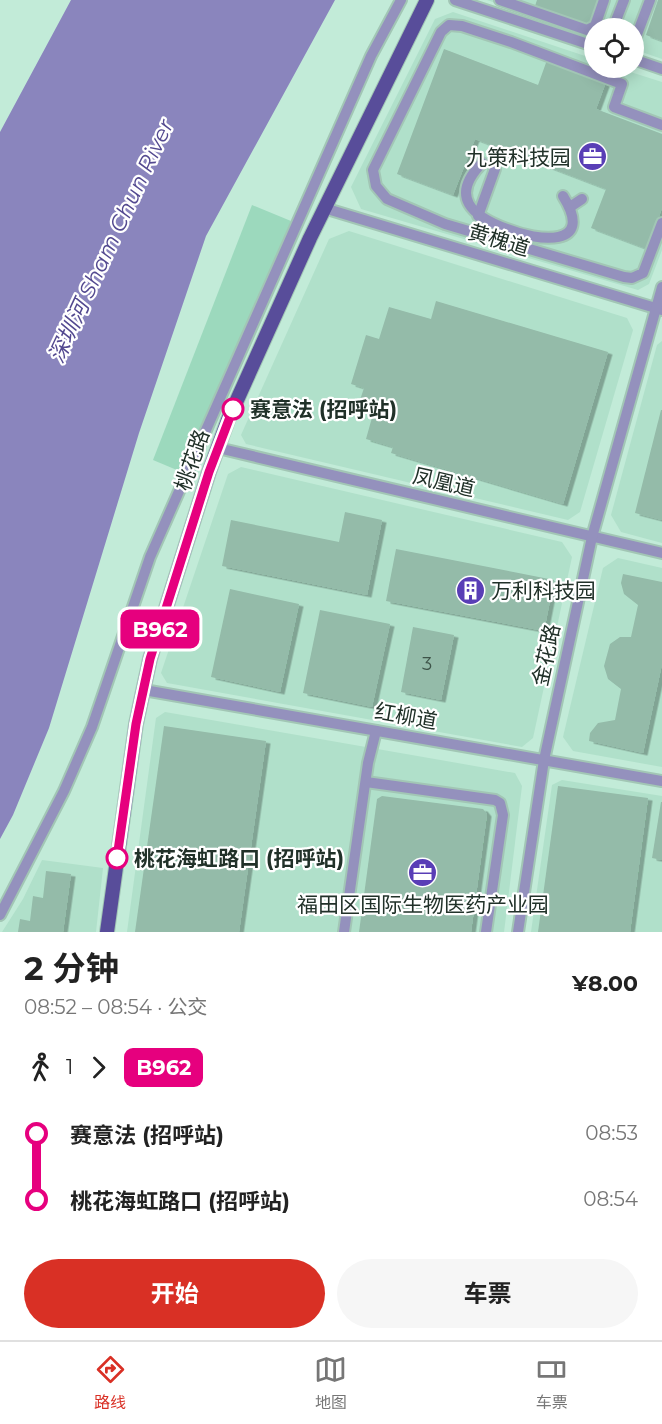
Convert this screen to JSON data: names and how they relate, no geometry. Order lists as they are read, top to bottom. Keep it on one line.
{"streets":{"main road":["桃花路"],"street":["黄槐道","凤凰道","金花路","红柳道"]},"crossings":[["黄槐道","桃花路"],["黄槐道","金花路"],["桃花路","凤凰道"],["桃花路","红柳道"],["凤凰道","金花路"],["金花路","红柳道"]],"water":["深圳河 Sham Chun River"],"places":{"office":["九策科技园","福田区国际生物医药产业园"],"other":["赛意法 (招呼站)","桃花海虹路口 (招呼站)"],"building":["万利科技园"]},"lines":["bus line B962"],"house_numbers":["3"],"page":{"on_map":"B962","heading":["2 分钟","08:52 – 08:54 · 公交","¥8.00"],"legs":["1","B962"],"list":[{"name":"赛意法 (招呼站)","value":"08:53"},{"name":"桃花海虹路口 (招呼站)","value":"08:54"}],"buttons":["开始","车票"],"tabs":["路线","地图","车票"]}}
